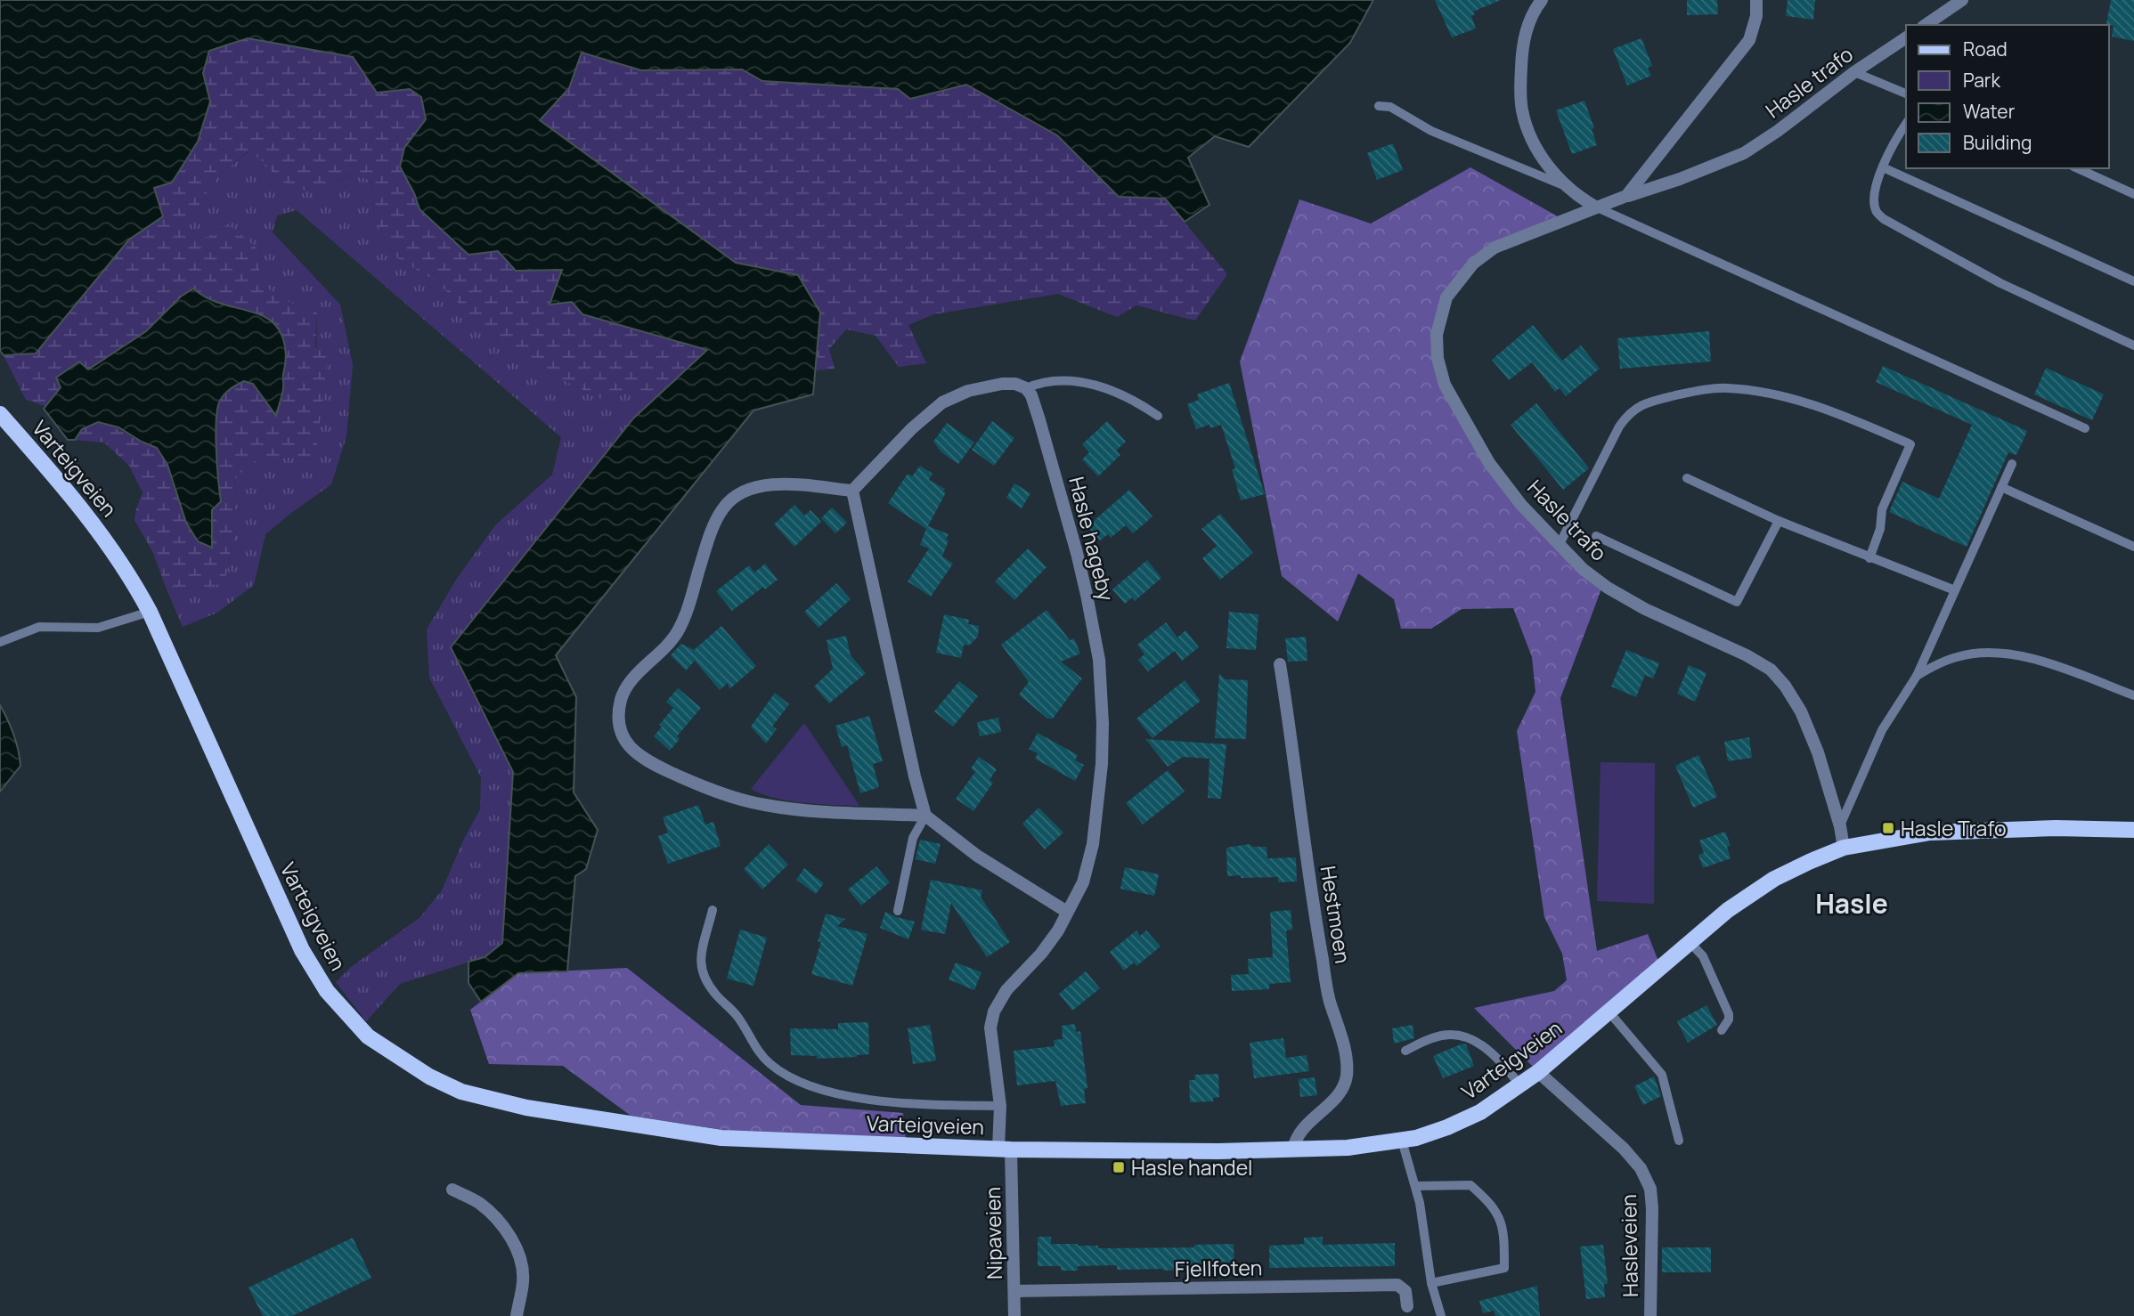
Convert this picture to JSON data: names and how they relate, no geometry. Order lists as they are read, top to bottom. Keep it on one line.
{"streets":{"main road":["Varteigveien"],"street":["Hasle trafo","Hasle hageby","Hestmoen","Nipaveien","Hasleveien","Fjellfoten"]},"crossings":[["Hasle trafo","Varteigveien"],["Varteigveien","Hasle hageby"],["Varteigveien","Hestmoen"],["Varteigveien","Nipaveien"],["Varteigveien","Hasleveien"],["Hasle hageby","Nipaveien"],["Nipaveien","Fjellfoten"]],"districts":["Hasle"],"places":{"transit":["Hasle Trafo","Hasle handel"]},"legend":["Road","Park","Water","Building"]}
